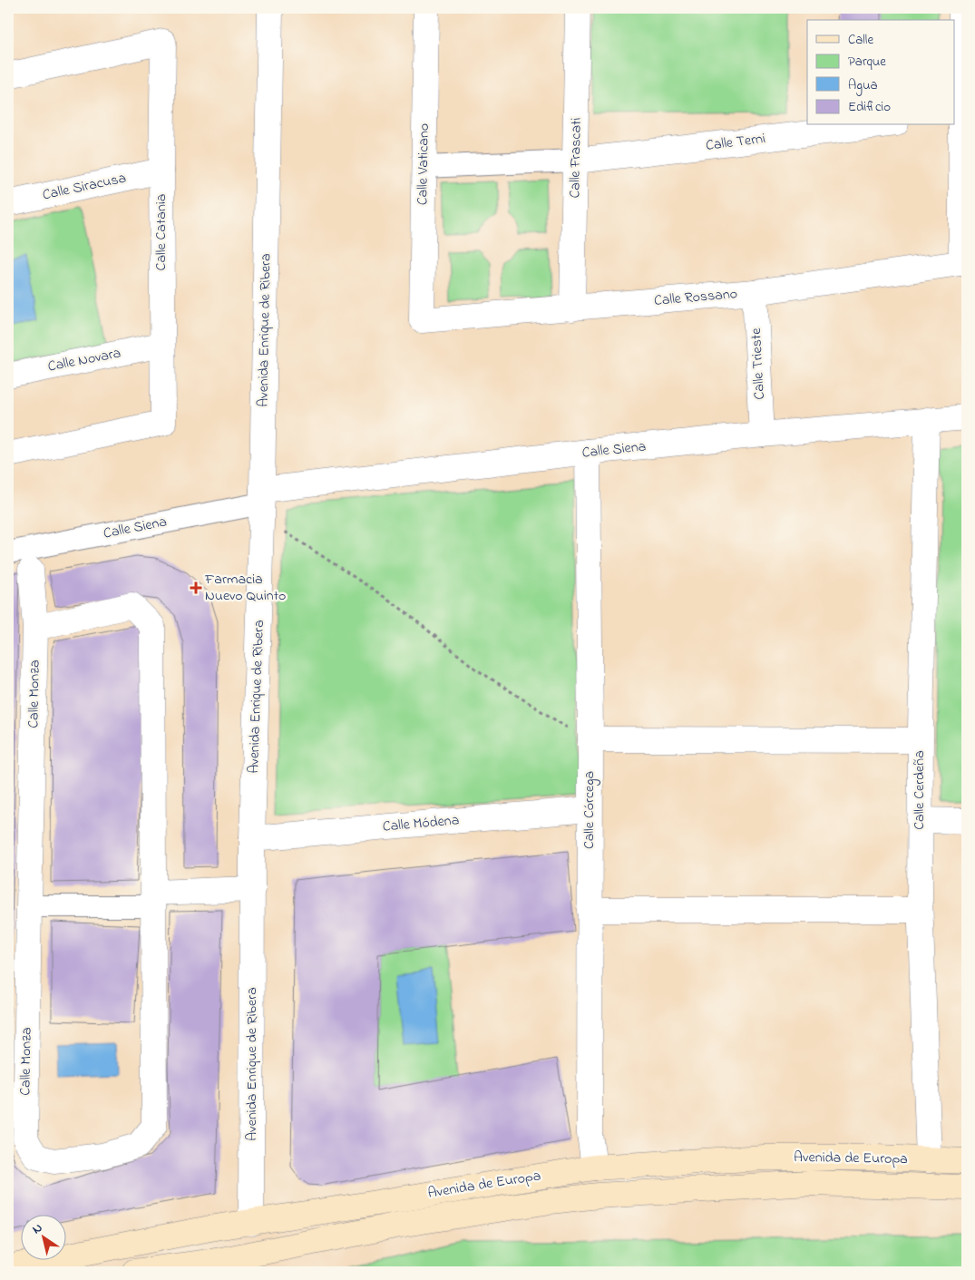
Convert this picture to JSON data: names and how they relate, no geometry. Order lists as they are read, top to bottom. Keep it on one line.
{"streets":{"main road":["Avenida de Europa"],"street":["Calle Terni","Calle Frascati","Calle Vaticano","Calle Siracusa","Calle Catania","Calle Rossano","Avenida Enrique de Ribera","Calle Novara","Calle Trieste","Calle Siena","Calle Monza","Calle Cerdeña","Calle Córcega","Calle Módena"]},"crossings":[["Calle Terni","Calle Frascati"],["Calle Frascati","Calle Rossano"],["Calle Vaticano","Calle Rossano"],["Calle Siracusa","Calle Catania"],["Calle Catania","Calle Novara"],["Calle Rossano","Calle Trieste"],["Avenida Enrique de Ribera","Calle Siena"],["Avenida Enrique de Ribera","Calle Módena"],["Avenida Enrique de Ribera","Avenida de Europa"],["Calle Trieste","Calle Siena"],["Calle Siena","Calle Cerdeña"],["Calle Siena","Calle Córcega"],["Calle Cerdeña","Avenida de Europa"],["Calle Córcega","Calle Módena"],["Calle Córcega","Avenida de Europa"]],"places":{"health":["Farmacia Nuevo Quinto"]},"legend":["Calle","Parque","Agua","Edificio"],"north":"top left"}
